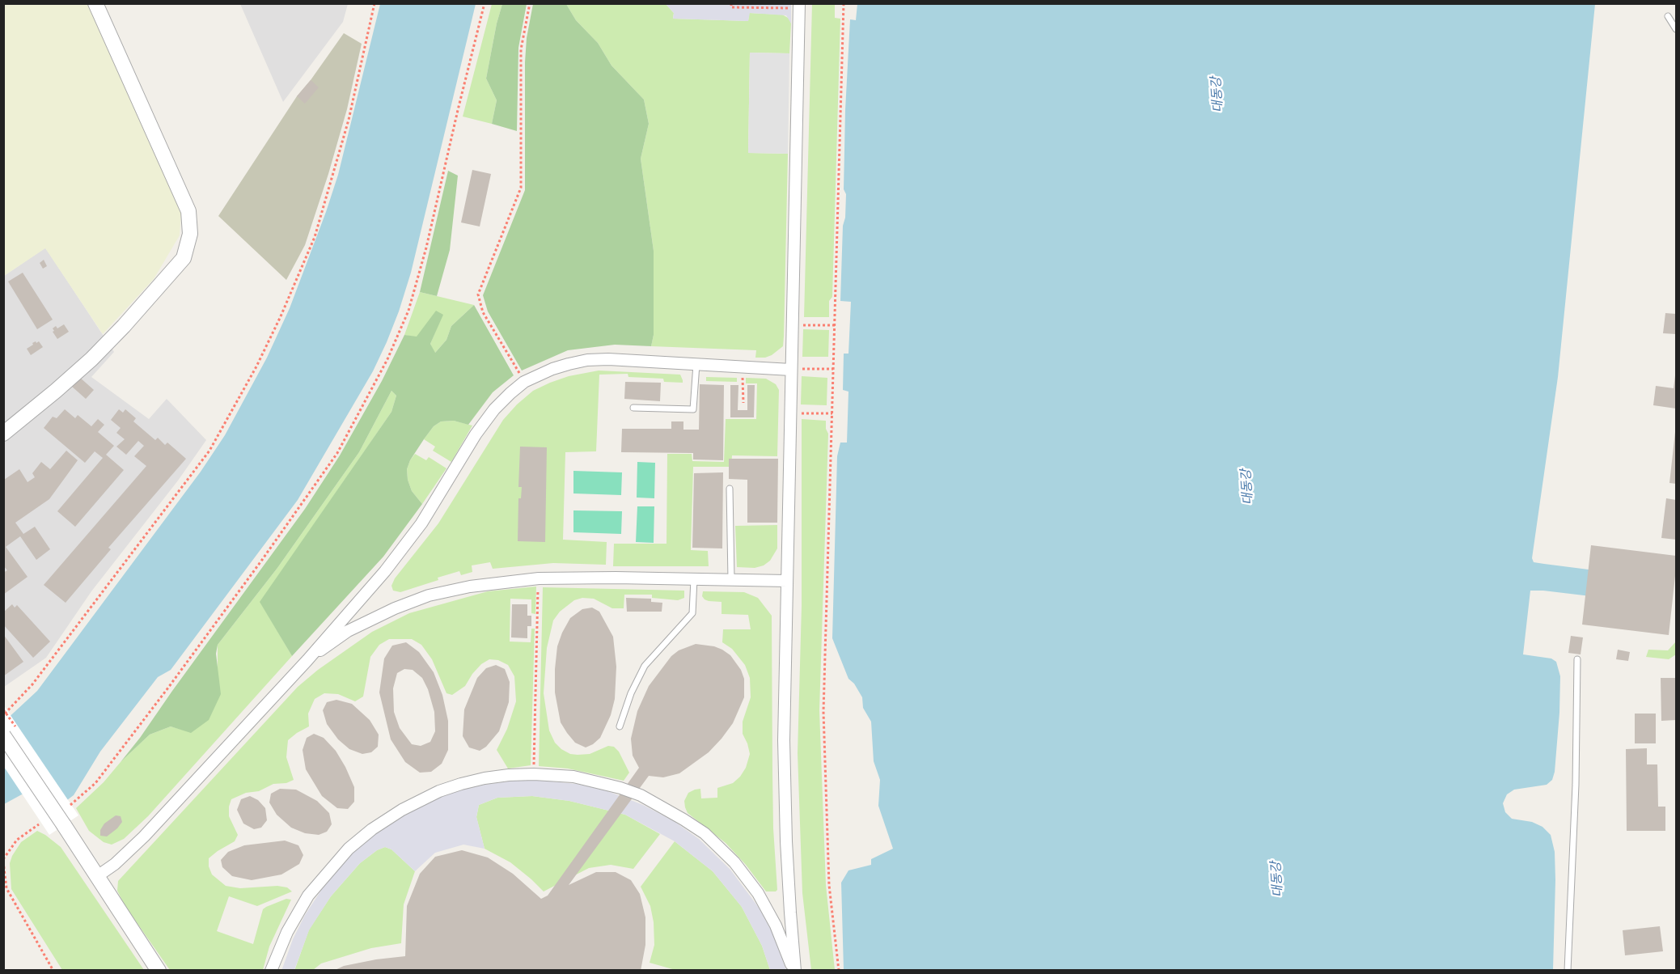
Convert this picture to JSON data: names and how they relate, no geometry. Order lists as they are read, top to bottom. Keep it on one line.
{"water":["대동강"]}
